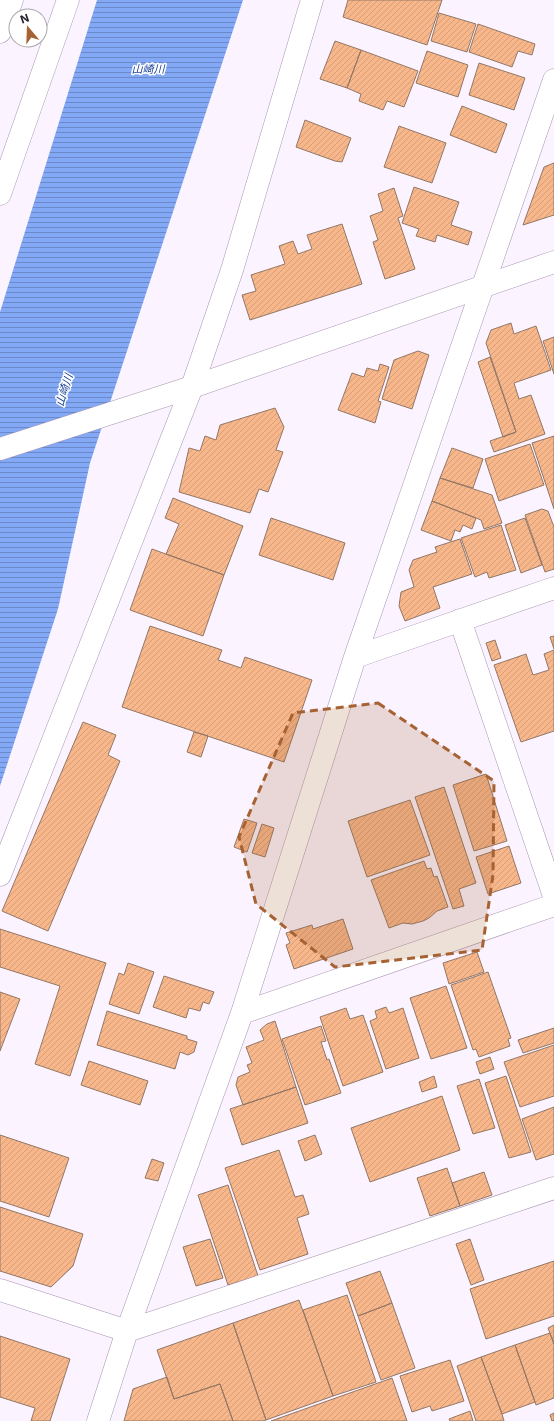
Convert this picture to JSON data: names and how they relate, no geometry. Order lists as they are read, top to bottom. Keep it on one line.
{"water":["山崎川"],"north":"top"}
